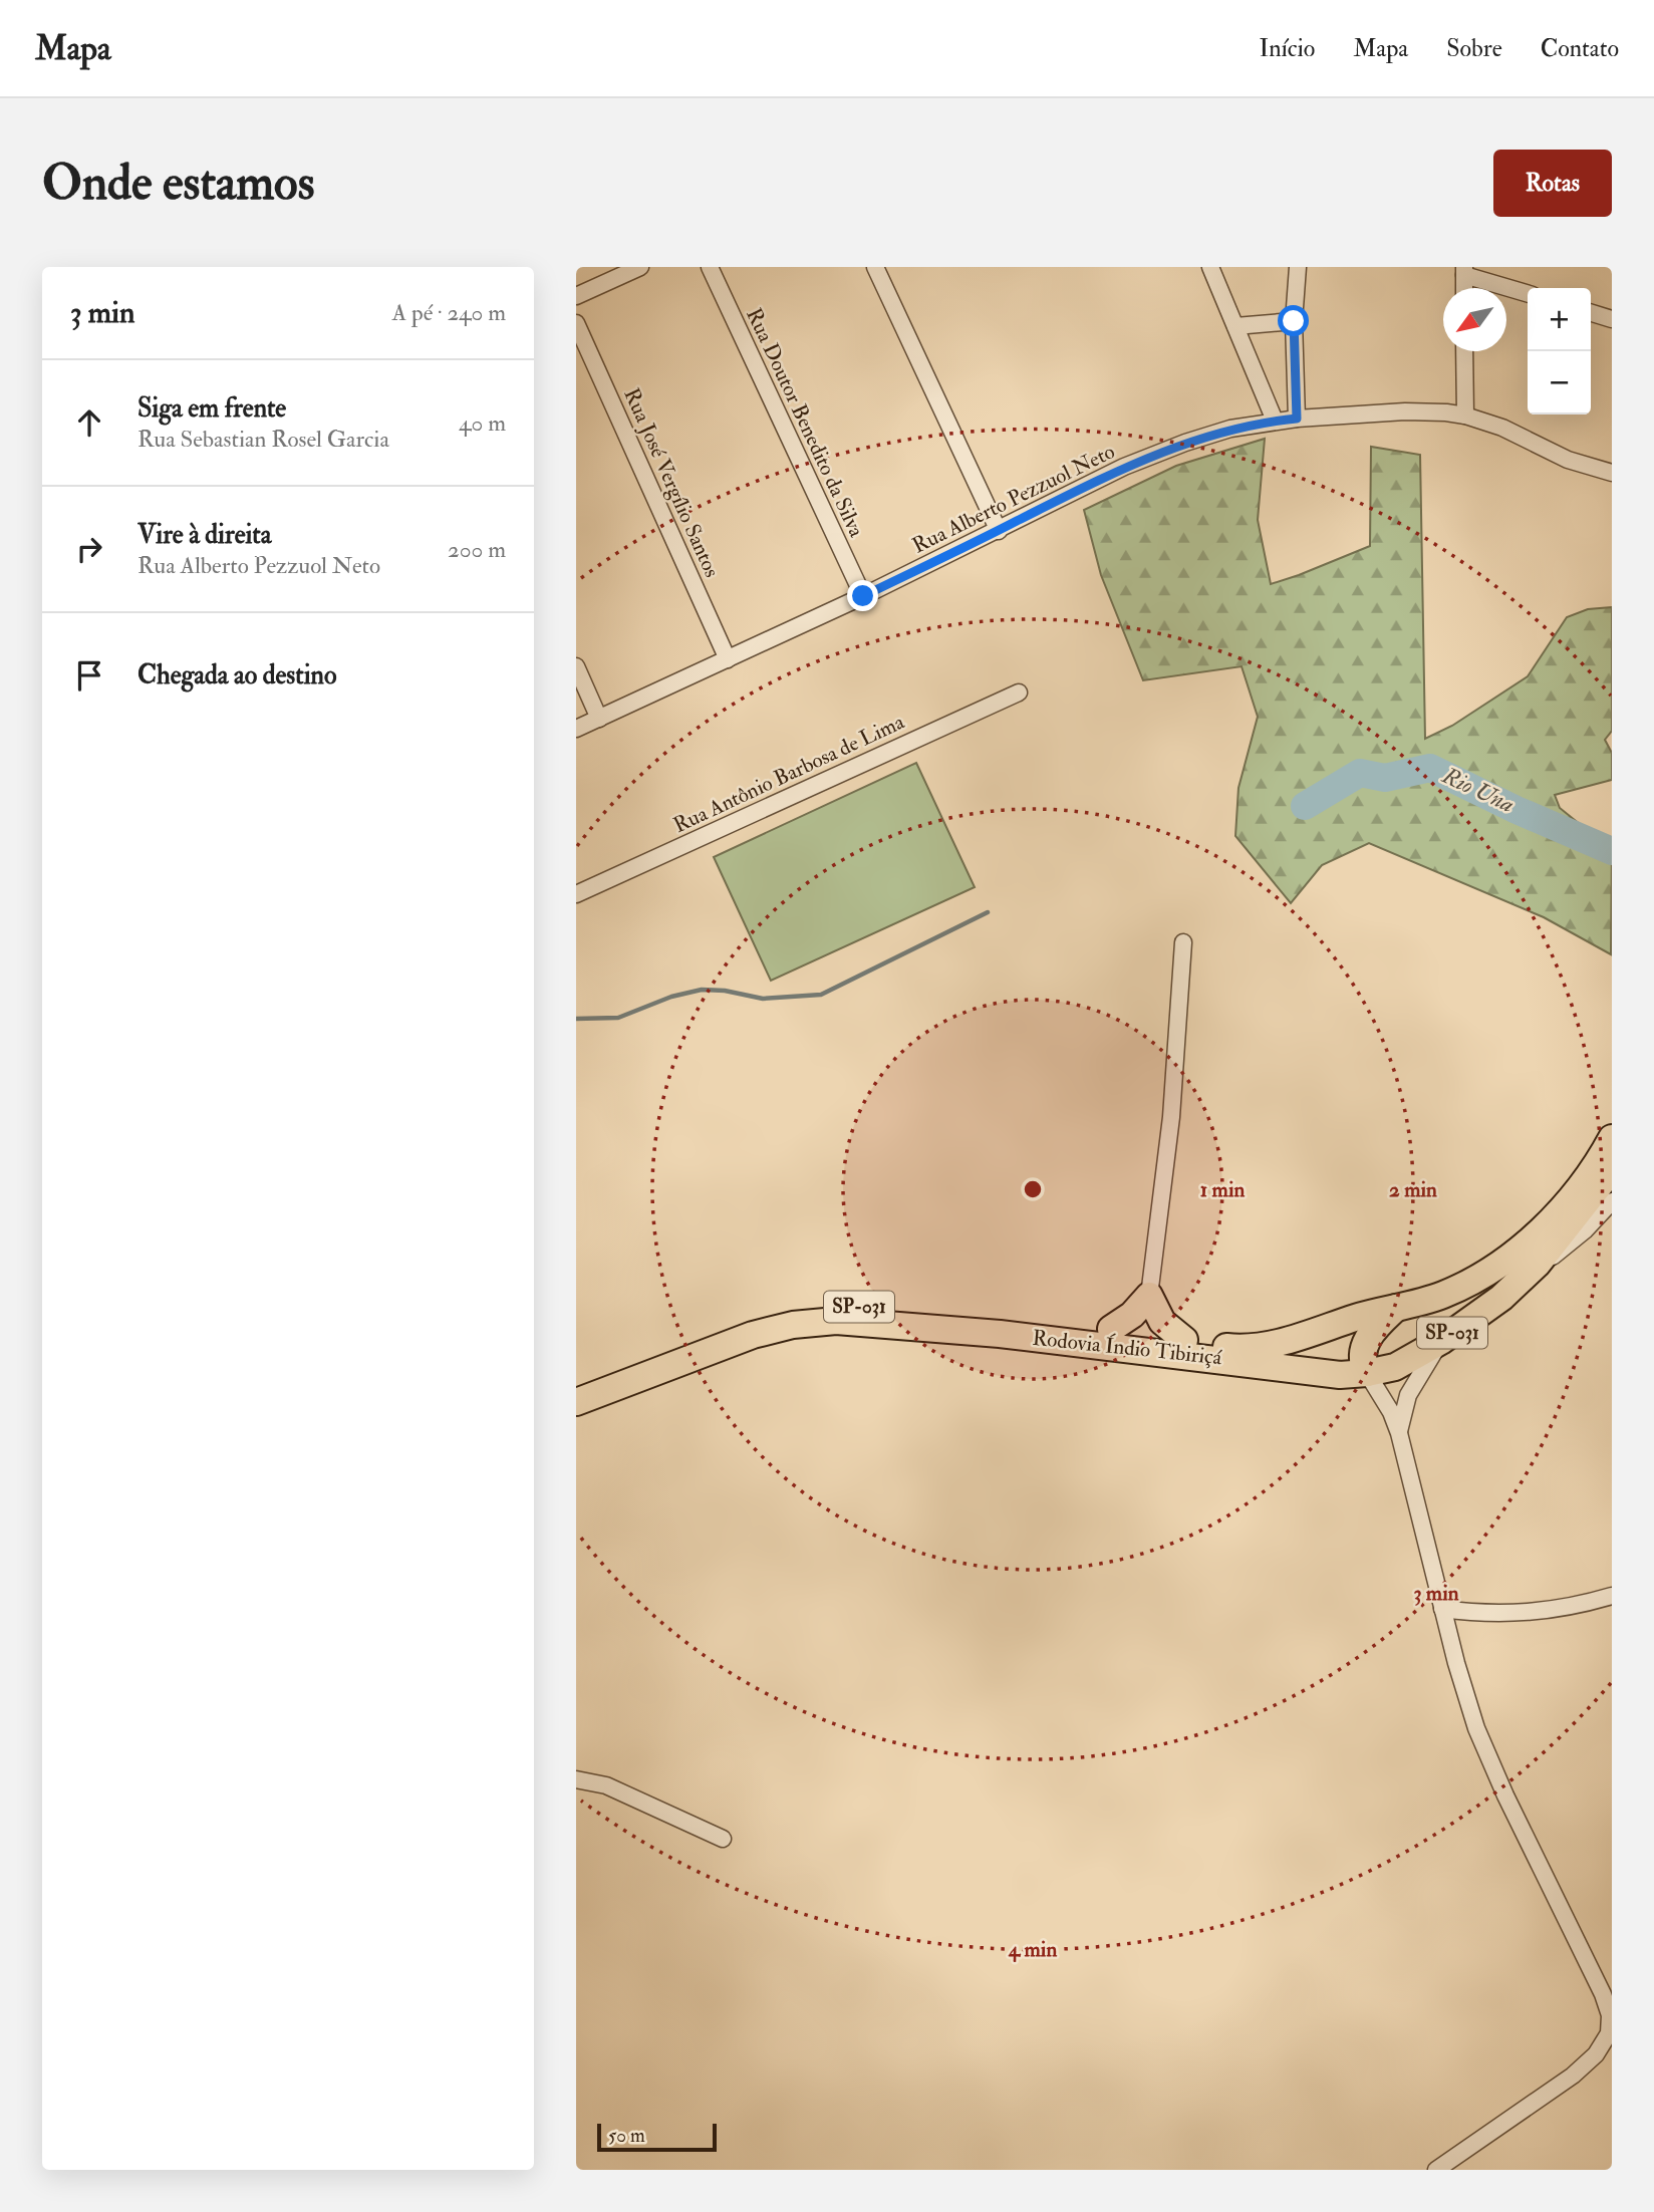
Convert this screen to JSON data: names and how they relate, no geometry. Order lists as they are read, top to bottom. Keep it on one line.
{"streets":{"highway":["SP-031","Rodovia Índio Tibiriçá"],"street":["Rua Doutor Benedito da Silva","Rua José Vergílio Santos","Rua Alberto Pezzuol Neto","Rua Antônio Barbosa de Lima"]},"crossings":[["Rua Doutor Benedito da Silva","Rua Alberto Pezzuol Neto"],["Rua José Vergílio Santos","Rua Alberto Pezzuol Neto"]],"water":["Rio Una"],"scale_bar":"50 m","north":"bottom left","page":{"header":"Mapa","nav":["Início","Mapa","Sobre","Contato"],"buttons":"Rotas","title":"Onde estamos","heading":["3 min","A pé · 240 m"],"map_buttons":["+","−"],"list":[["Siga em frente","Rua Sebastian Rosel Garcia","40 m"],["Vire à direita","Rua Alberto Pezzuol Neto","200 m"],"Chegada ao destino"],"scale":"50 m"},"rings":["1 min","2 min","3 min","4 min"]}
